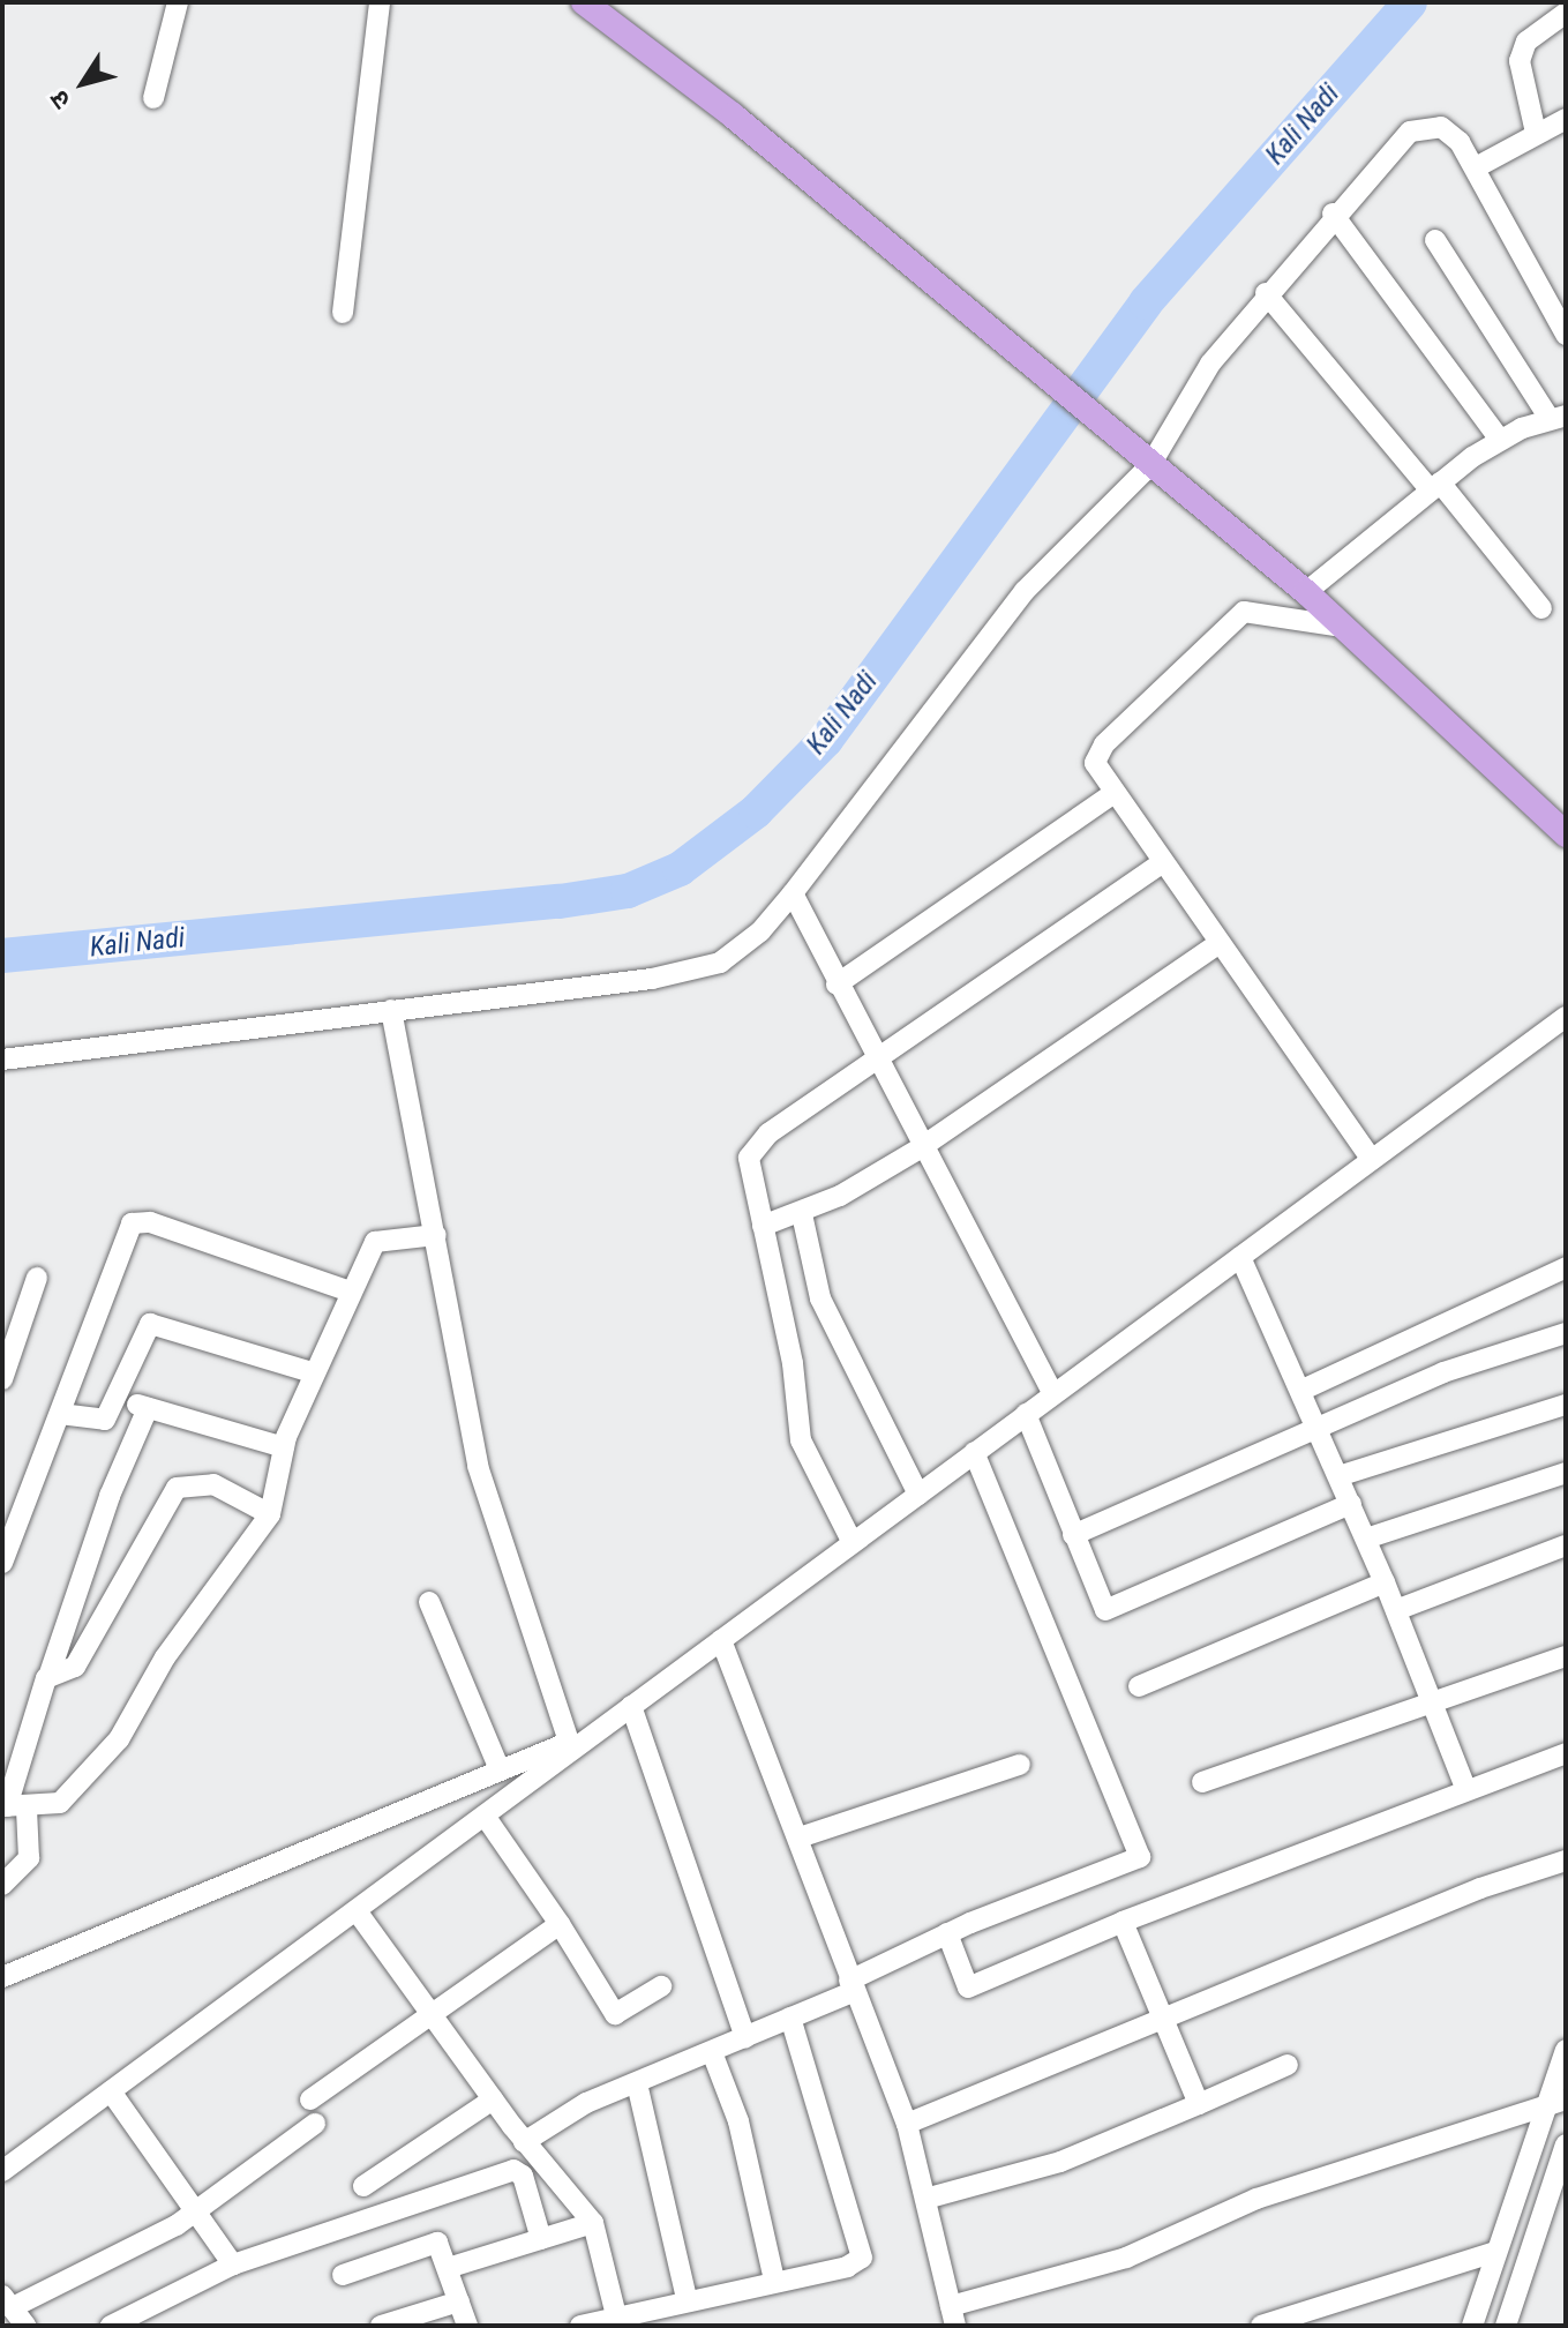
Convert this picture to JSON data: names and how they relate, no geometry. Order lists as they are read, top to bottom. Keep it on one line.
{"water":["Kali Nadi"],"north":"bottom left"}
